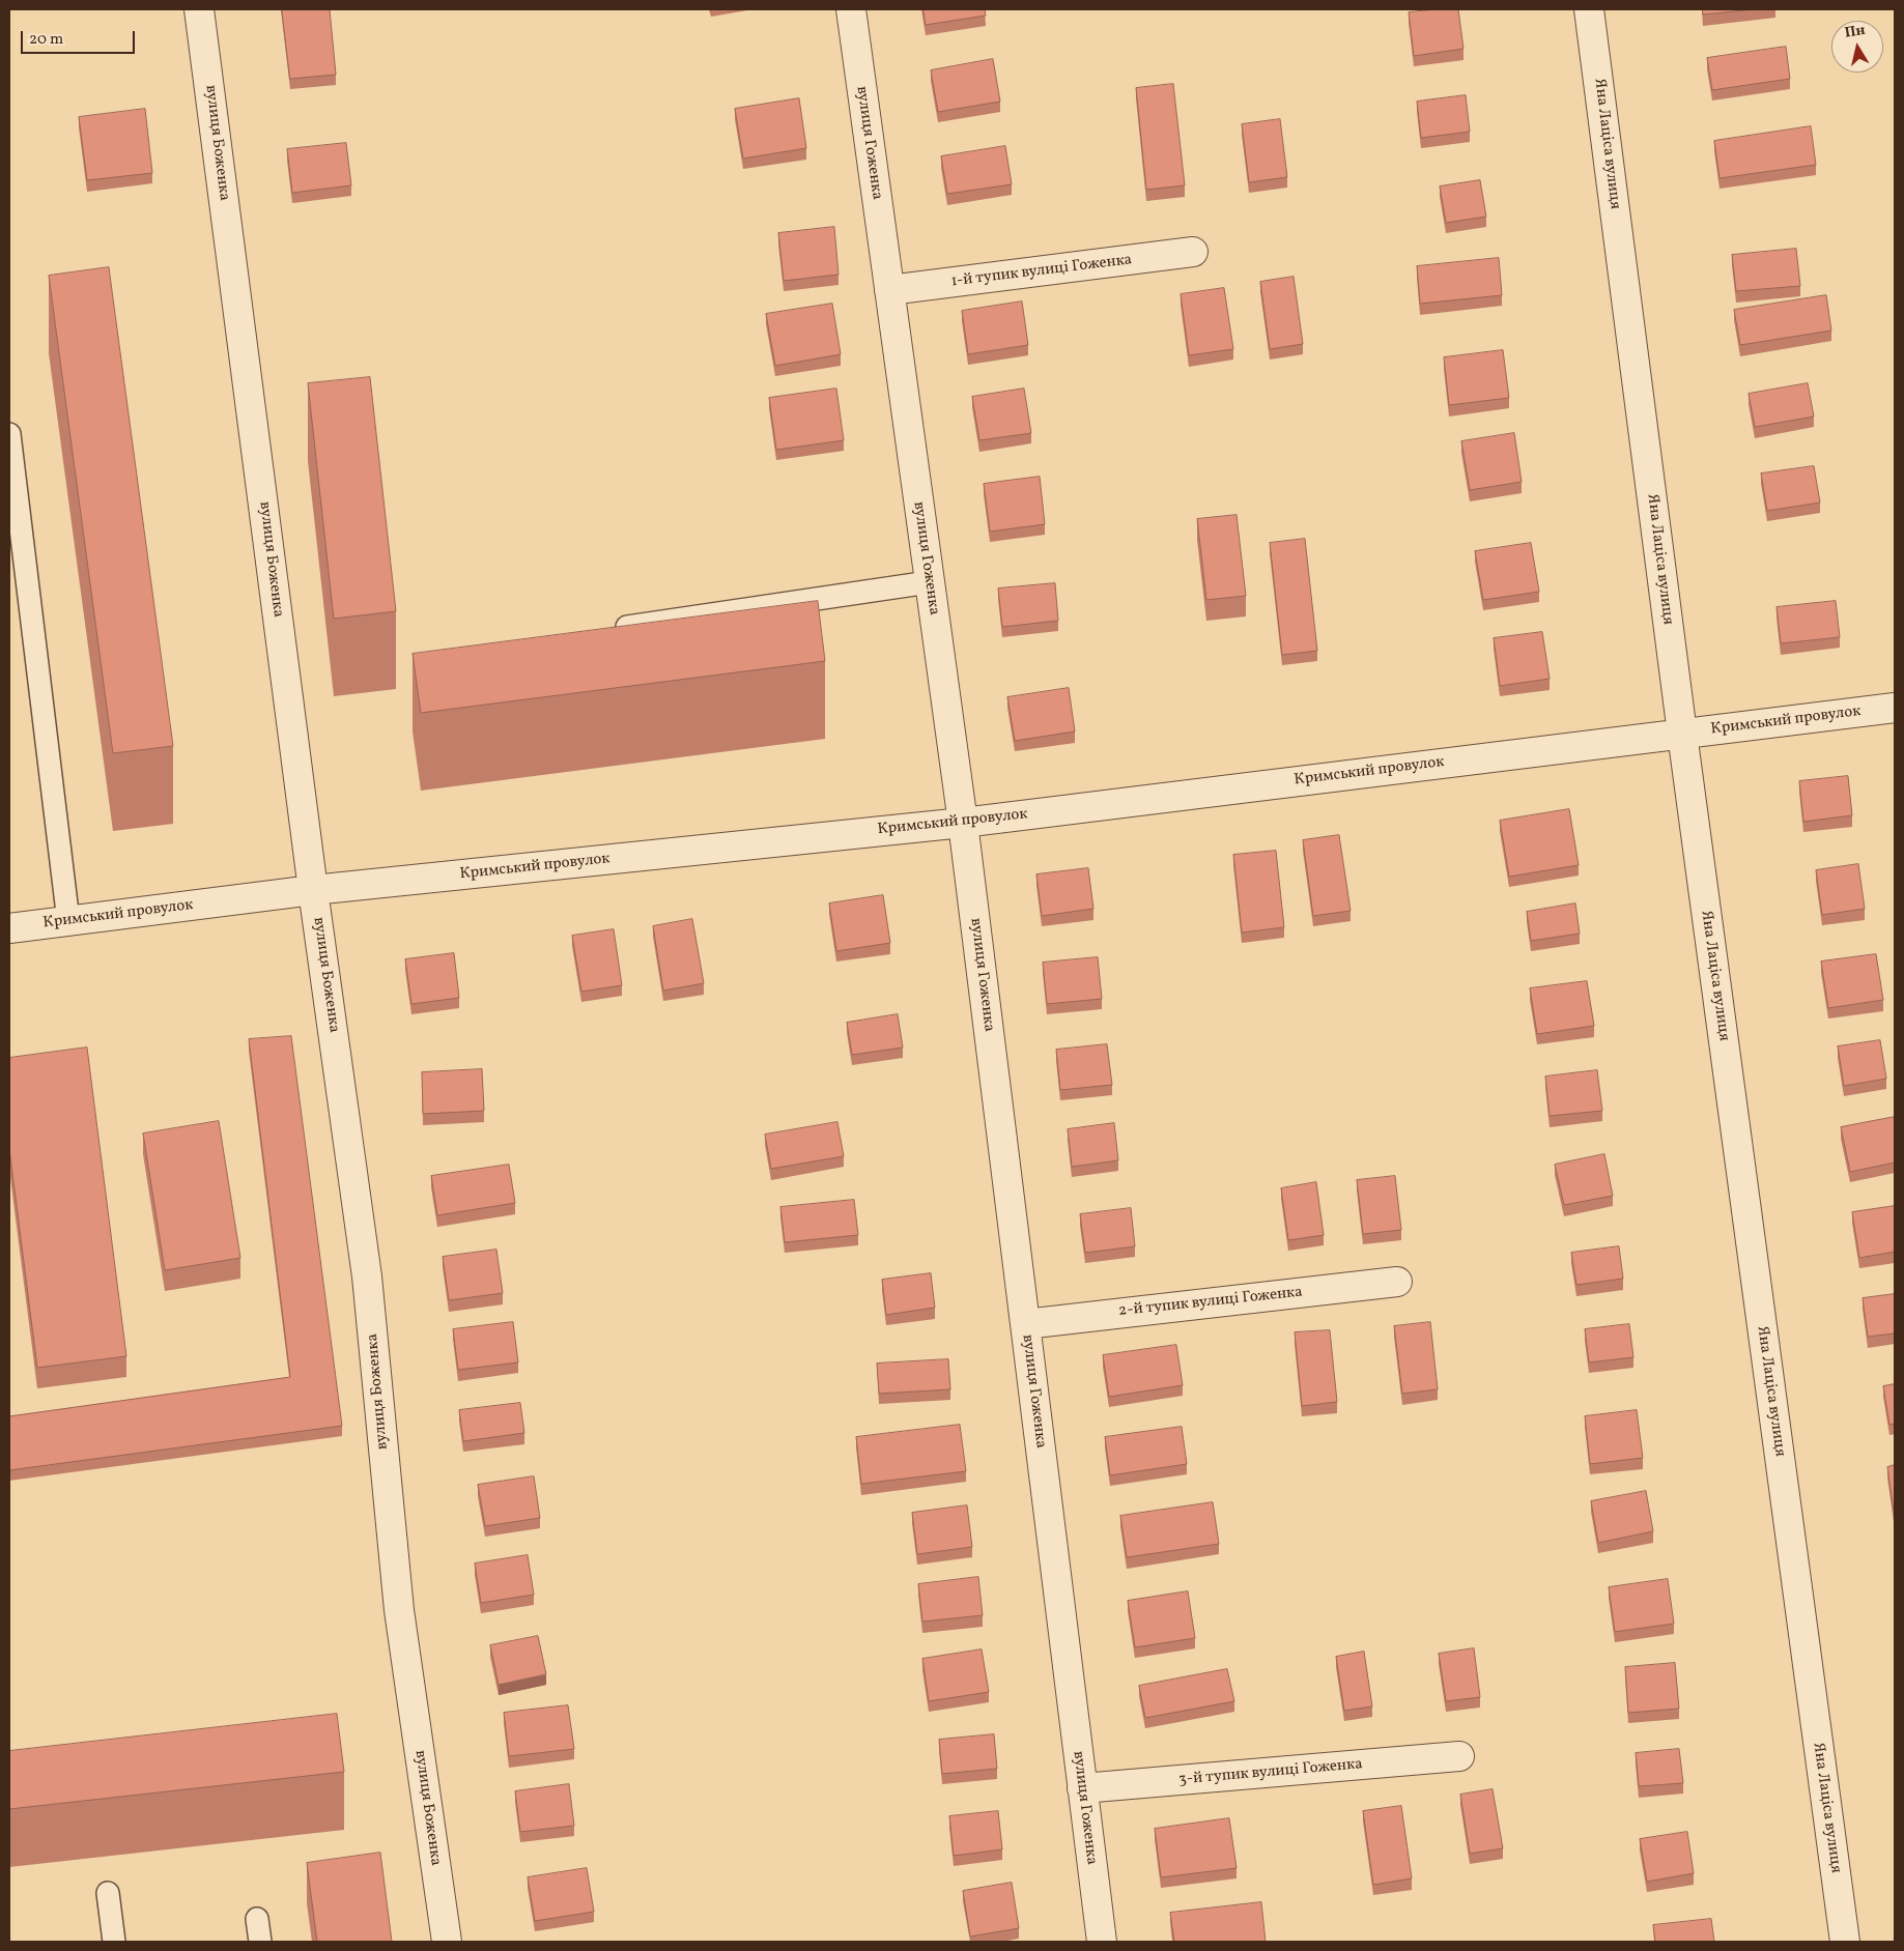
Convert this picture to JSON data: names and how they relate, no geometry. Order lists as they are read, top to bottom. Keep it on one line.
{"streets":{"street":["вулиця Боженка","вулиця Гоженка","Яна Лаціса вулиця","1-й тупик вулиці Гоженка","Кримський провулок","2-й тупик вулиці Гоженка","3-й тупик вулиці Гоженка"]},"crossings":[["вулиця Боженка","Кримський провулок"],["вулиця Гоженка","1-й тупик вулиці Гоженка"],["вулиця Гоженка","Кримський провулок"],["вулиця Гоженка","2-й тупик вулиці Гоженка"],["вулиця Гоженка","3-й тупик вулиці Гоженка"],["Яна Лаціса вулиця","Кримський провулок"]],"scale_bar":"20 m","north":"top"}
